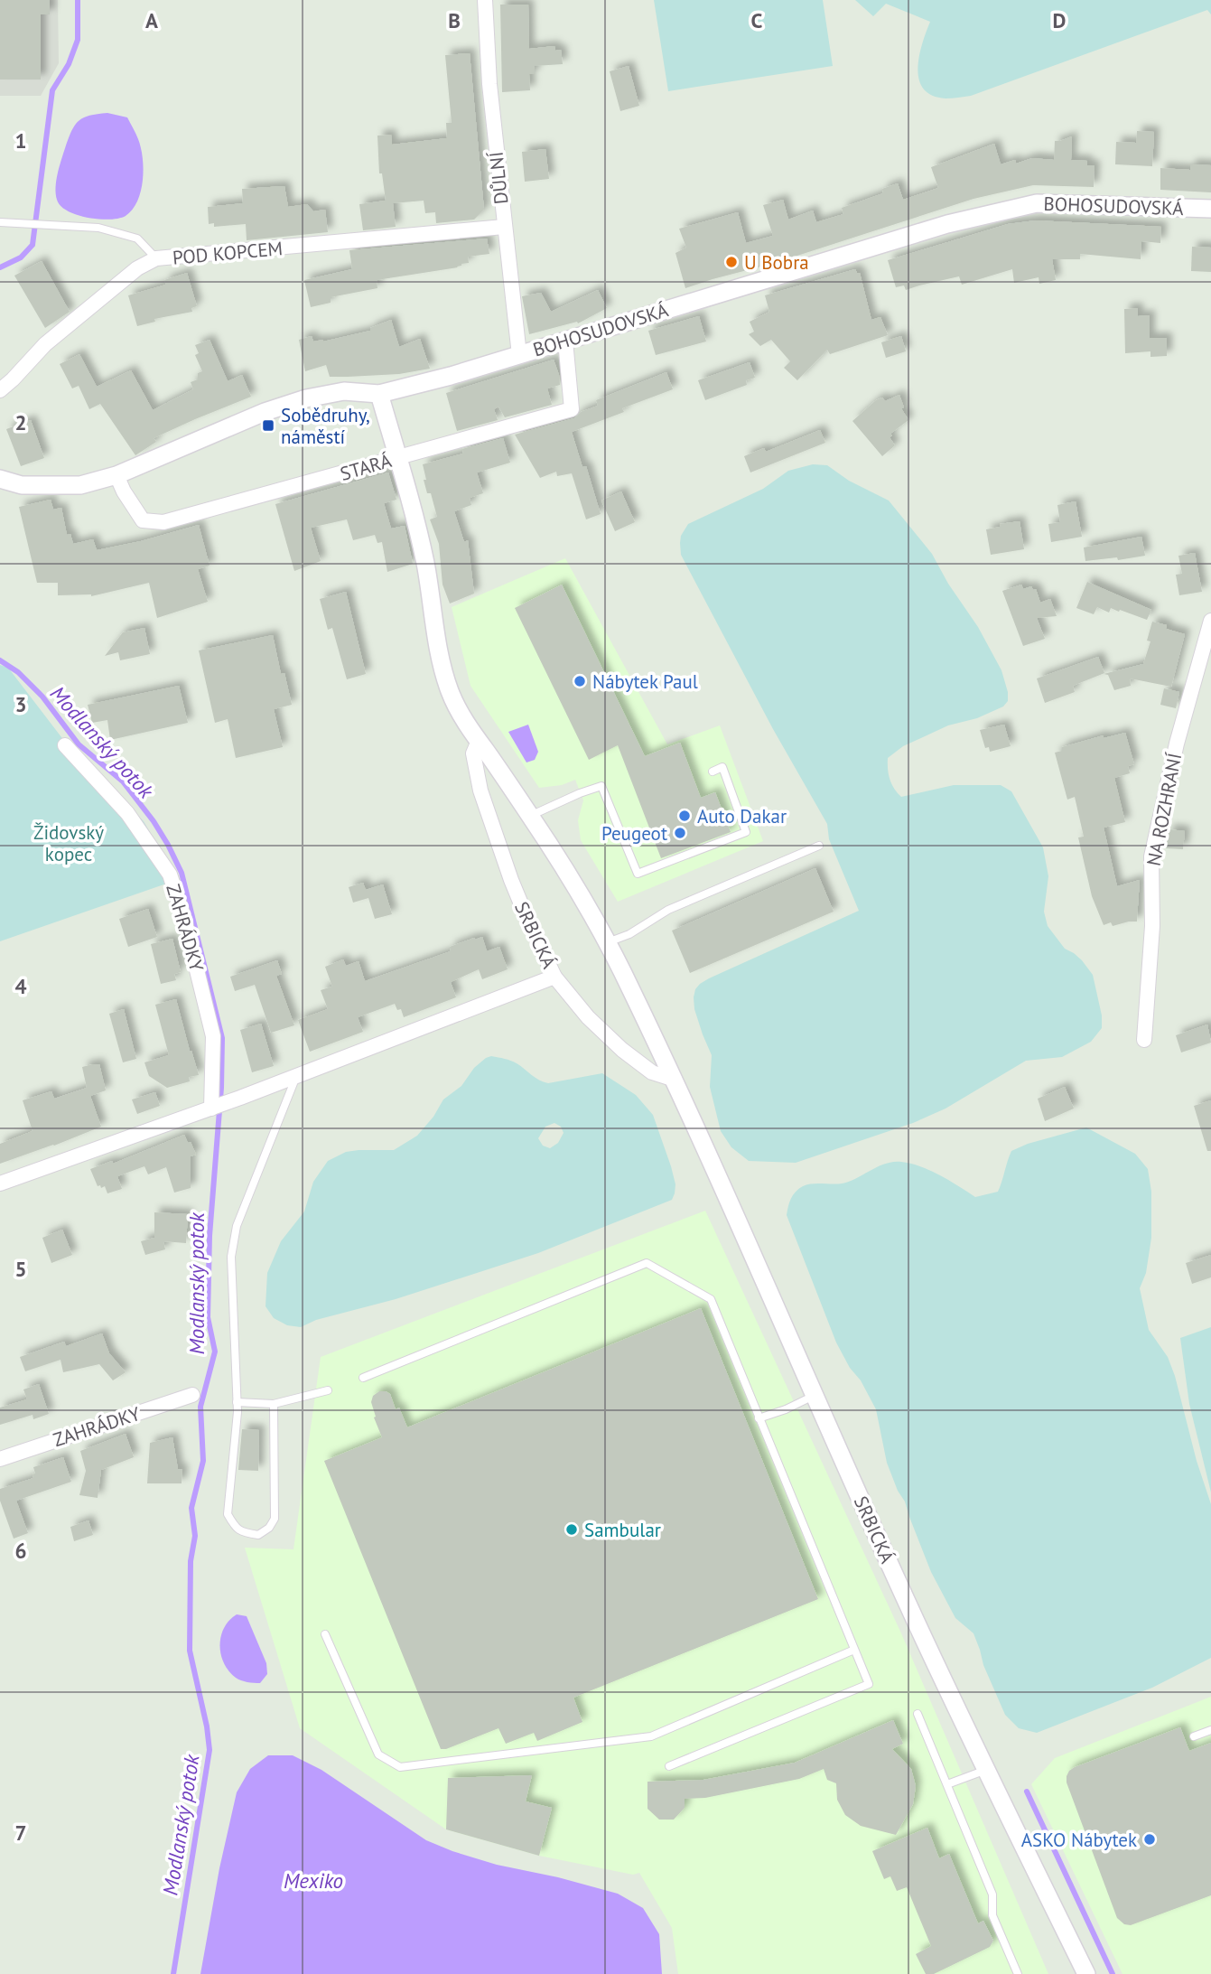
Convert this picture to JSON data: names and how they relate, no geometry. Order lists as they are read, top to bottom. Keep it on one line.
{"streets":{"street":["DŮLNÍ","BOHOSUDOVSKÁ","POD KOPCEM","STARÁ","NA ROZHRANÍ","ZAHRÁDKY","SRBICKÁ"]},"crossings":[["DŮLNÍ","BOHOSUDOVSKÁ"],["DŮLNÍ","POD KOPCEM"],["BOHOSUDOVSKÁ","STARÁ"],["BOHOSUDOVSKÁ","SRBICKÁ"],["STARÁ","SRBICKÁ"]],"water":["Modlanský potok","Mexiko"],"parks":["Židovský kopec"],"places":{"other":["U Bobra","Nábytek Paul","Auto Dakar","Peugeot","Sambular","ASKO Nábytek"],"transit":["Sobědruhy, náměstí"]},"grid":{"columns":["A","B","C","D"],"rows":["1","2","3","4","5","6","7"]}}
